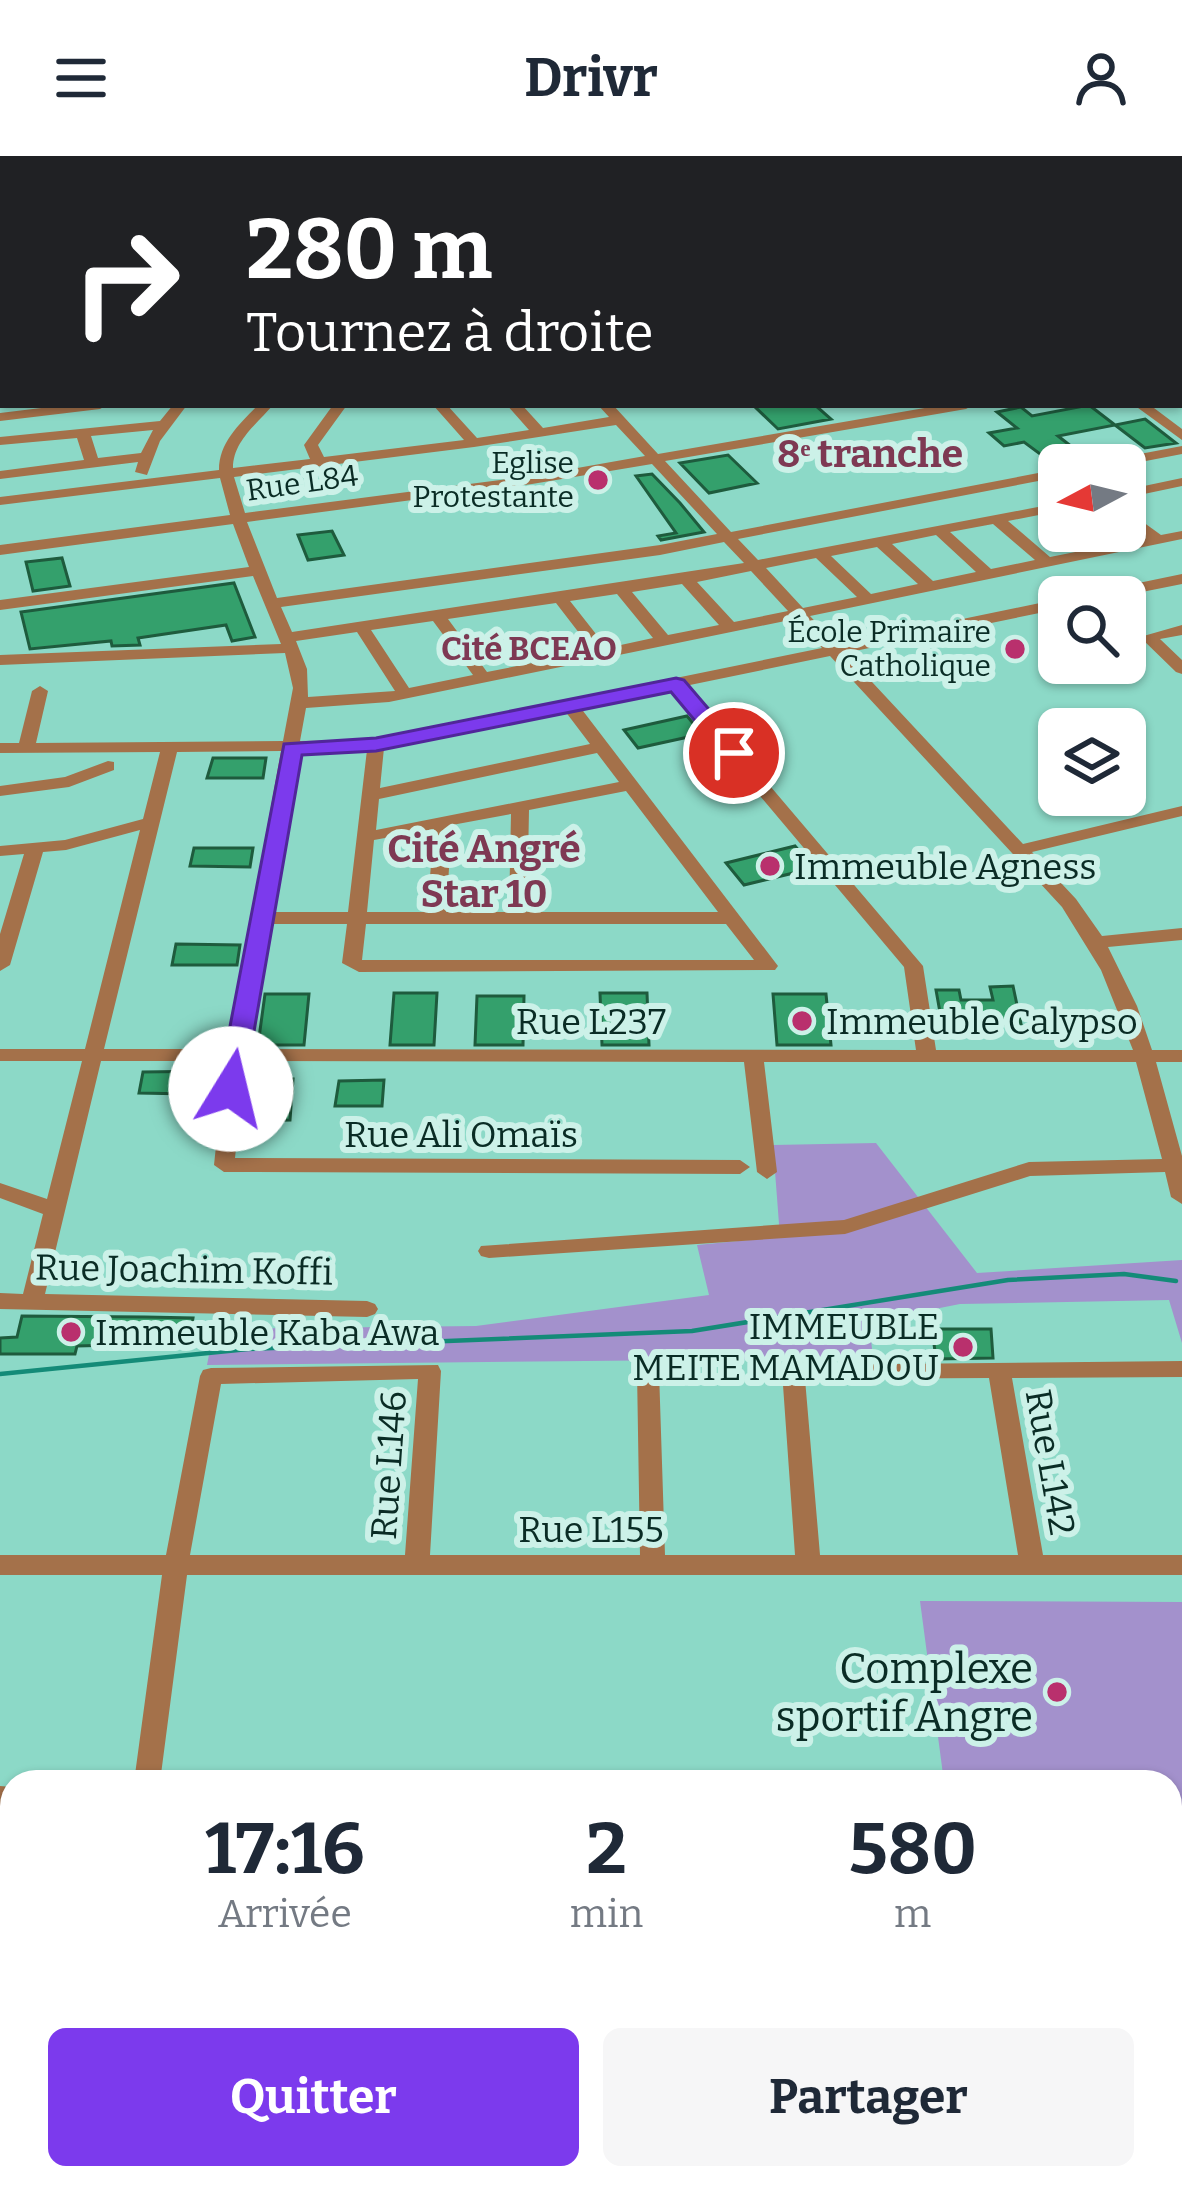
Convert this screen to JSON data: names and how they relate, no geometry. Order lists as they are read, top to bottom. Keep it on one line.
{"streets":{"street":["Rue L84","Rue L237","Rue Ali Omaïs","Rue Joachim Koffi","Rue L142","Rue L146","Rue L155"]},"crossings":[["Rue L237","Rue Ali Omaïs"],["Rue L142","Rue L155"],["Rue L146","Rue L155"]],"districts":["8ᵉ tranche","Cité BCEAO","Cité Angré Star 10"],"places":["Eglise Protestante","École Primaire Catholique","Immeuble Agness","Immeuble Calypso","Immeuble Kaba Awa","IMMEUBLE MEITE MAMADOU","Complexe sportif Angre"],"north":"left","page":{"header":"Drivr","turn":["280 m","Tournez à droite"],"eta":["17:16","Arrivée","2","min","580","m"],"buttons":["Quitter","Partager"]}}
